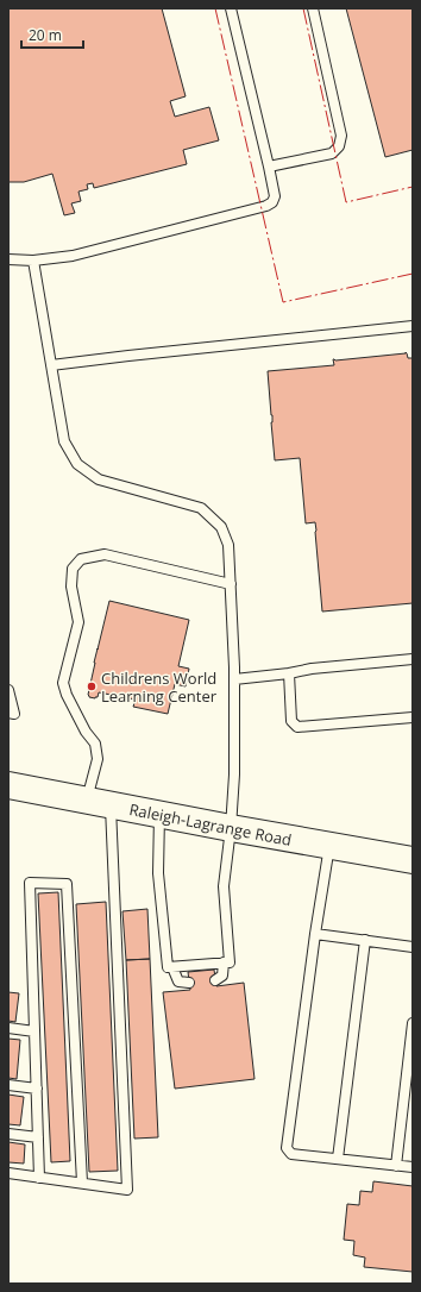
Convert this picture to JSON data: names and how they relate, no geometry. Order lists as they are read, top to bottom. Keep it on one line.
{"streets":{"main road":["Raleigh-Lagrange Road"]},"places":["Childrens World Learning Center"],"scale_bar":"20 m"}
